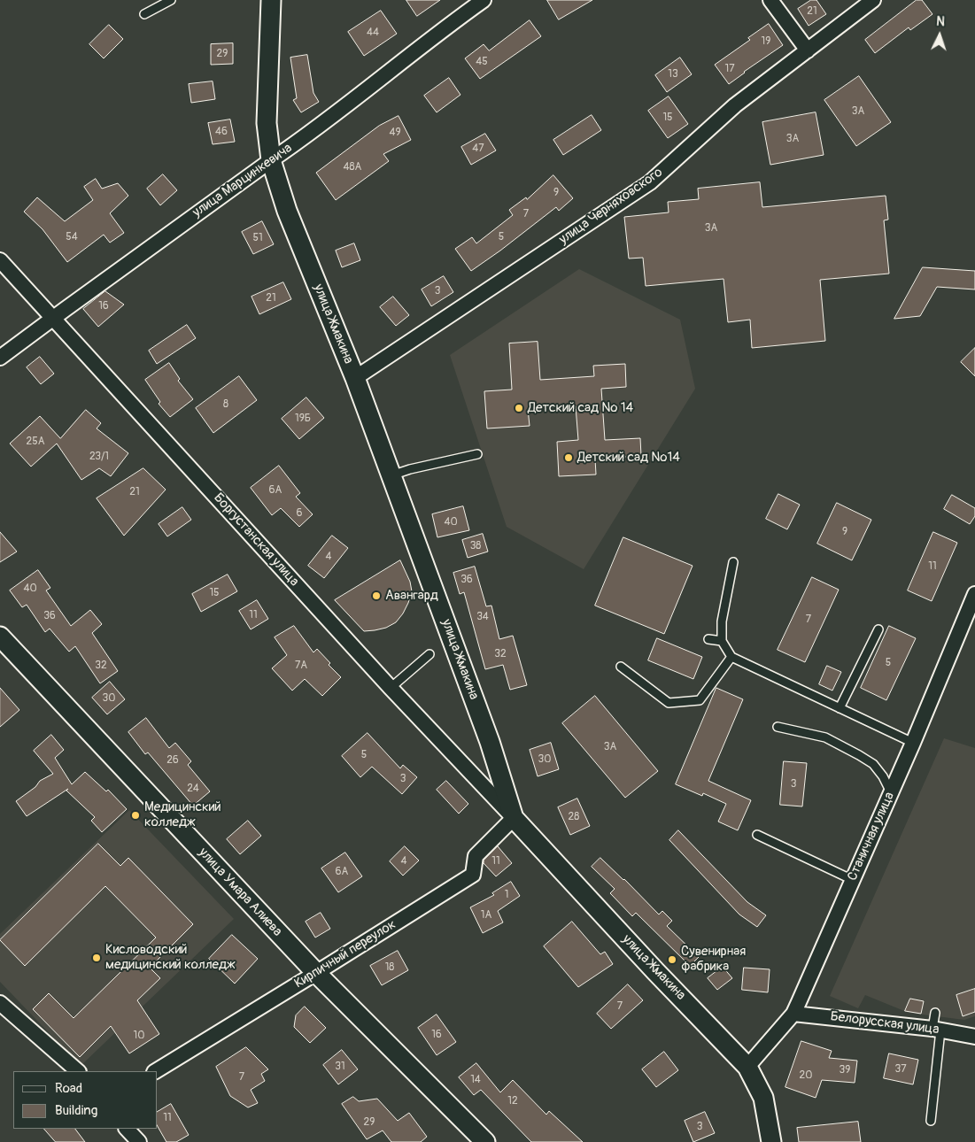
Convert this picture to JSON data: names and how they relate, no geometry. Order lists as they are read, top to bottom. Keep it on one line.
{"streets":{"street":["улица Марцинкевича","улица Черняховского","улица Жмакина","Боргустанская улица","Станичная улица","улица Умара Алиева","Кирпичный переулок","Белорусская улица"]},"crossings":[["улица Марцинкевича","улица Жмакина"],["улица Марцинкевича","Боргустанская улица"],["улица Черняховского","улица Жмакина"],["улица Жмакина","Боргустанская улица"],["улица Жмакина","Станичная улица"],["улица Жмакина","Кирпичный переулок"],["Боргустанская улица","Кирпичный переулок"],["Станичная улица","Белорусская улица"],["улица Умара Алиева","Кирпичный переулок"]],"places":["Детский сад № 14","Детский сад №14","Авангард","Медицинский колледж","Кисловодский медицинский колледж","Сувенирная фабрика"],"house_numbers":["21","44","19","29","45","17","13","3А","15","46","49","3А","47","48А","9","7","3А","54","5","51","3","21","16","8","19Б","25А","23/1","6А","21","6","40","9","38","4","11","36","40","15","11","36","34","7","32","5","32","7А","30","3А","5","30","26","3","3","24","28","4","11","6А","1","1А","18","7","16","10","31","37","39","20","7","14","12","11","29","3"],"legend":["Road","Building"],"north":"top"}
